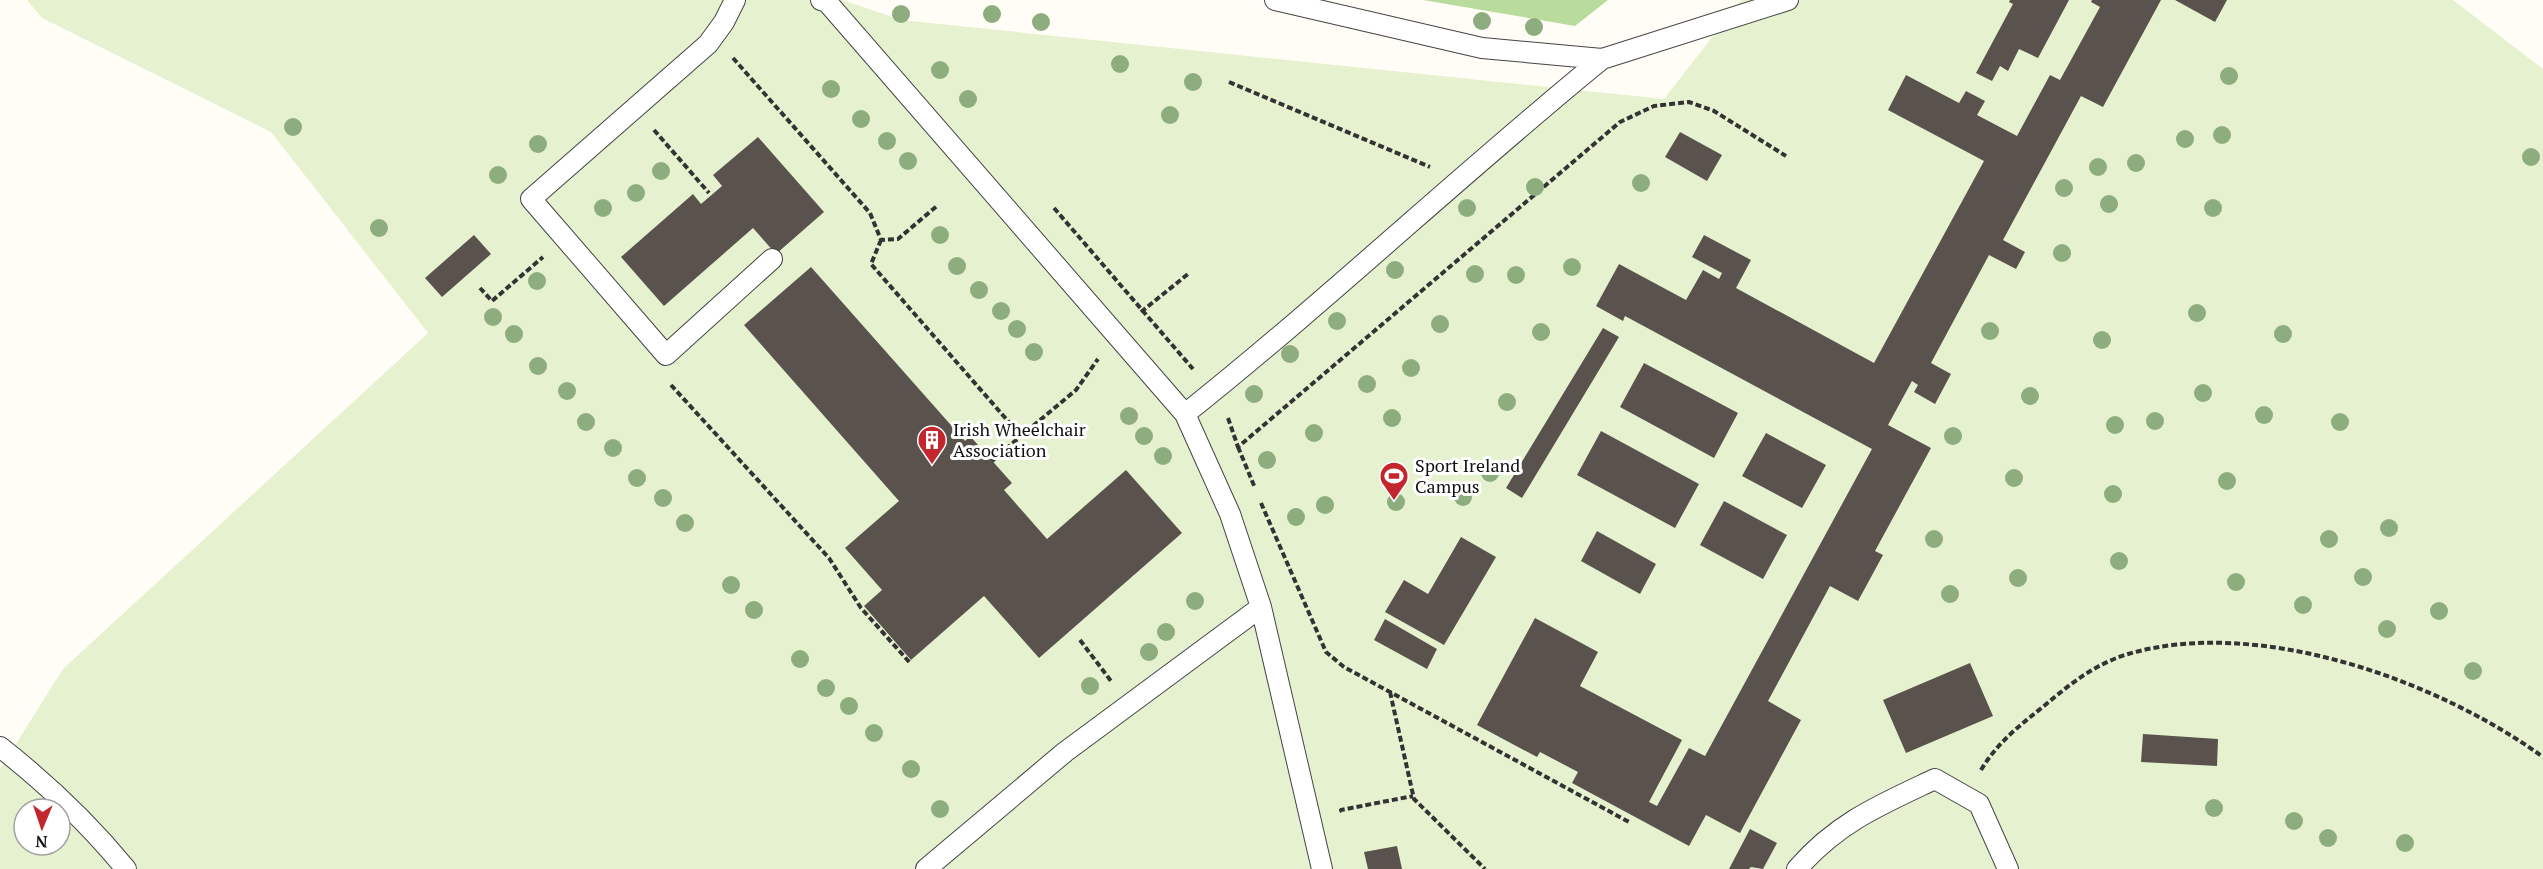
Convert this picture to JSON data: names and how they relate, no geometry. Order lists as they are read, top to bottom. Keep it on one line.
{"places":{"building":["Irish Wheelchair Association"],"sports":["Sport Ireland Campus"]},"north":"bottom"}
